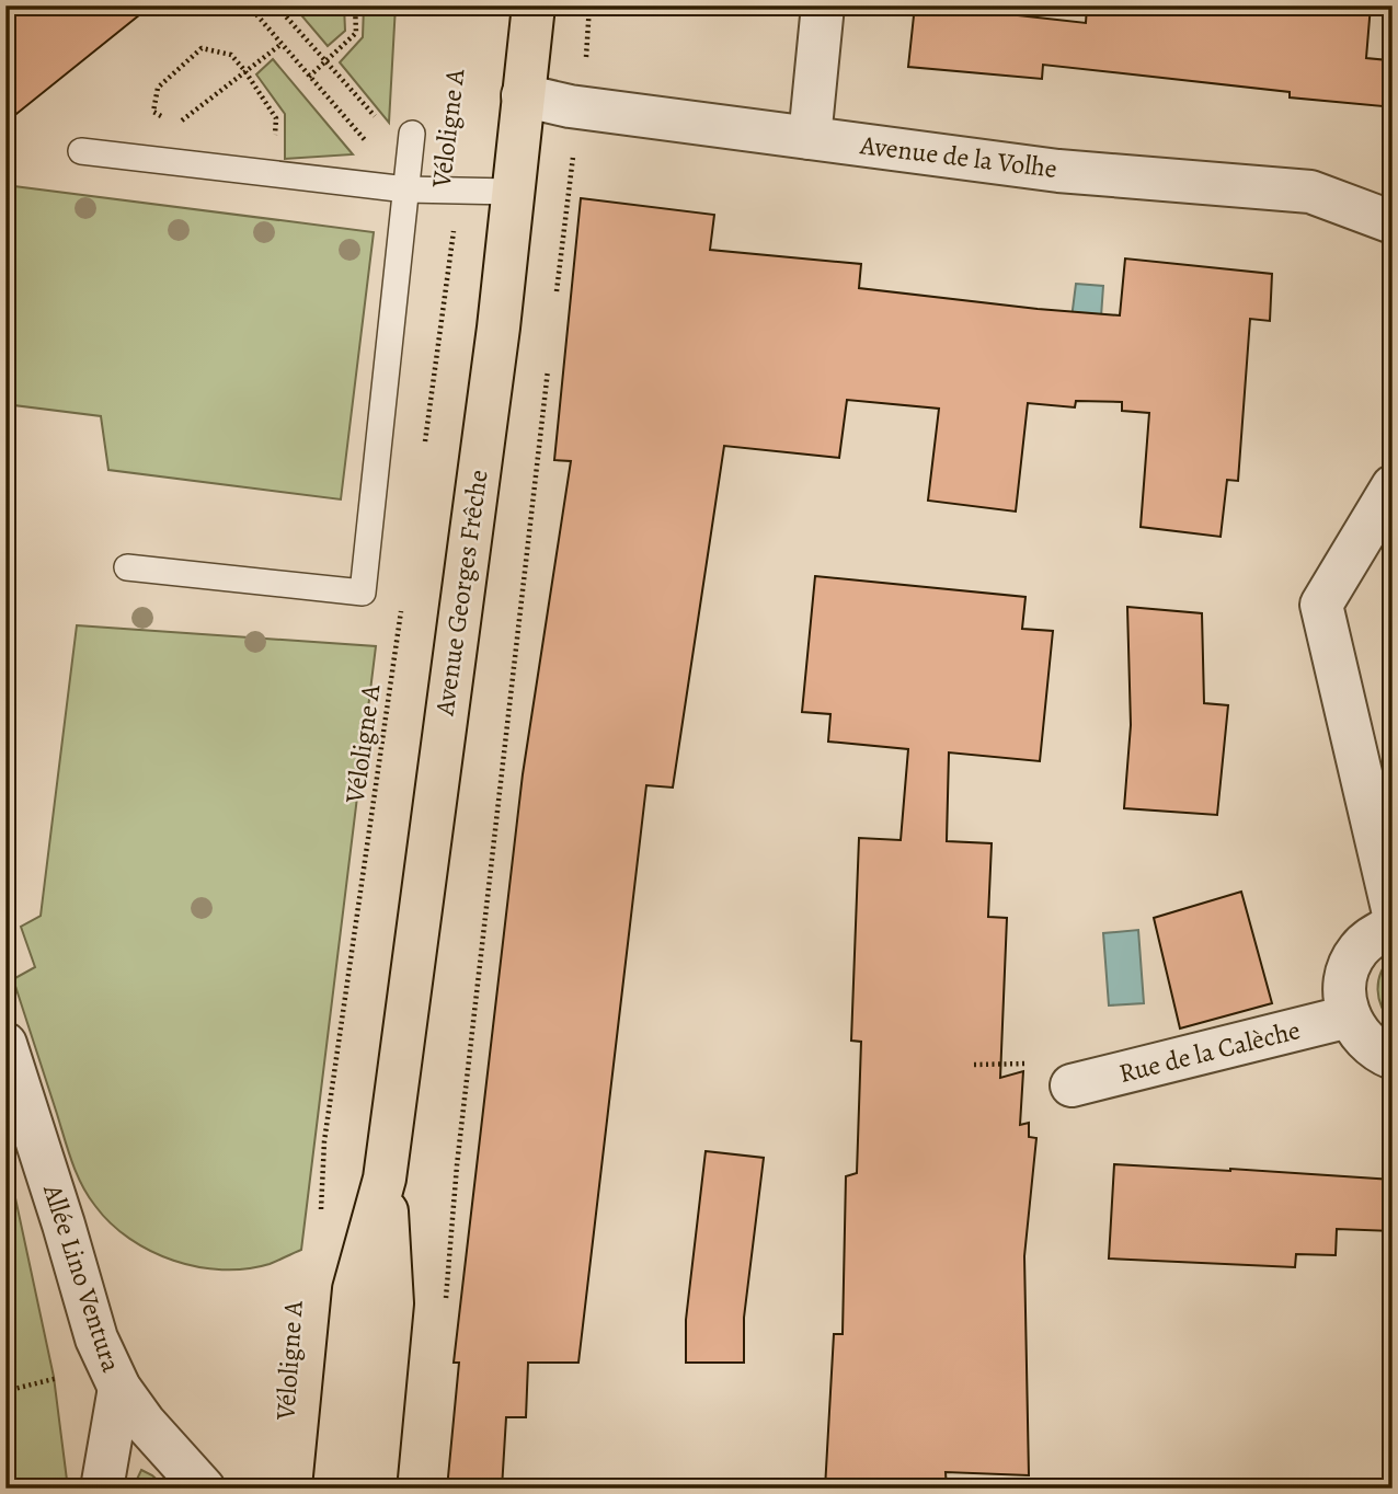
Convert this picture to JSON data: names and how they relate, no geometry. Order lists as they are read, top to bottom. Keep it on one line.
{"streets":{"main road":["Avenue Georges Frêche"],"street":["Avenue de la Volhe","Rue de la Calèche","Allée Lino Ventura"],"path":["Véloligne A"]},"crossings":[["Avenue de la Volhe","Avenue Georges Frêche"]]}
